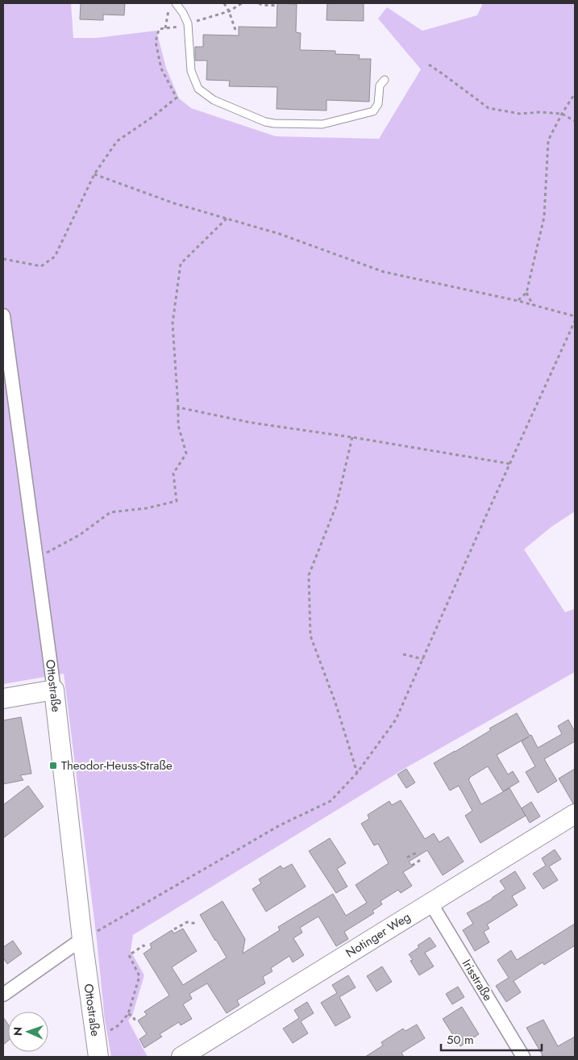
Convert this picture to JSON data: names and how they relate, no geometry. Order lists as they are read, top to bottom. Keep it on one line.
{"streets":{"street":["Ottostraße","Notinger Weg","Irisstraße"]},"crossings":[["Notinger Weg","Irisstraße"]],"places":{"transit":["Theodor-Heuss-Straße"]},"scale_bar":"50 m","north":"left"}
